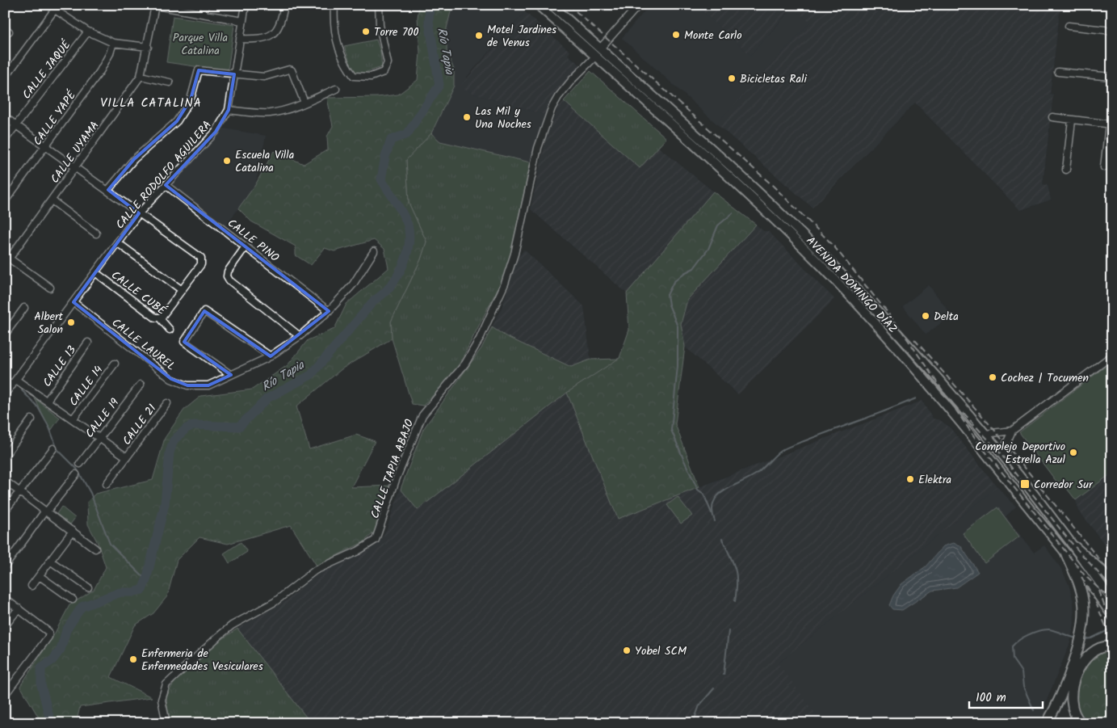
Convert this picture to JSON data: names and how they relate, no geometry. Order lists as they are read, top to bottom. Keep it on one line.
{"streets":{"main road":["AVENIDA DOMINGO DÍAZ"],"street":["CALLE JAQUÉ","CALLE YAPÉ","CALLE UYAMA","CALLE RODOLFO AGUILERA","CALLE PINO","CALLE CUBÉ","CALLE LAUREL","CALLE 13","CALLE 14","CALLE 19","CALLE 21","CALLE TAPIA ABAJO"]},"crossings":[["CALLE RODOLFO AGUILERA","CALLE PINO"],["CALLE RODOLFO AGUILERA","CALLE CUBÉ"],["CALLE RODOLFO AGUILERA","CALLE LAUREL"],["CALLE PINO","CALLE LAUREL"],["AVENIDA DOMINGO DÍAZ","CALLE TAPIA ABAJO"]],"districts":["VILLA CATALINA"],"water":["Río Tapia"],"parks":["Parque Villa Catalina"],"places":{"other":["Torre 700","Monte Carlo","Motel Jardines de Venus","Bicicletas Rali","Las Mil y Una Noches","Escuela Villa Catalina","Delta","Albert Salon","Cochez | Tocumen","Complejo Deportivo Estrella Azul","Elektra","Yobel SCM","Enfermeria de Enfermedades Vesiculares"],"transit":["Corredor Sur"]},"scale_bar":"100 m"}
